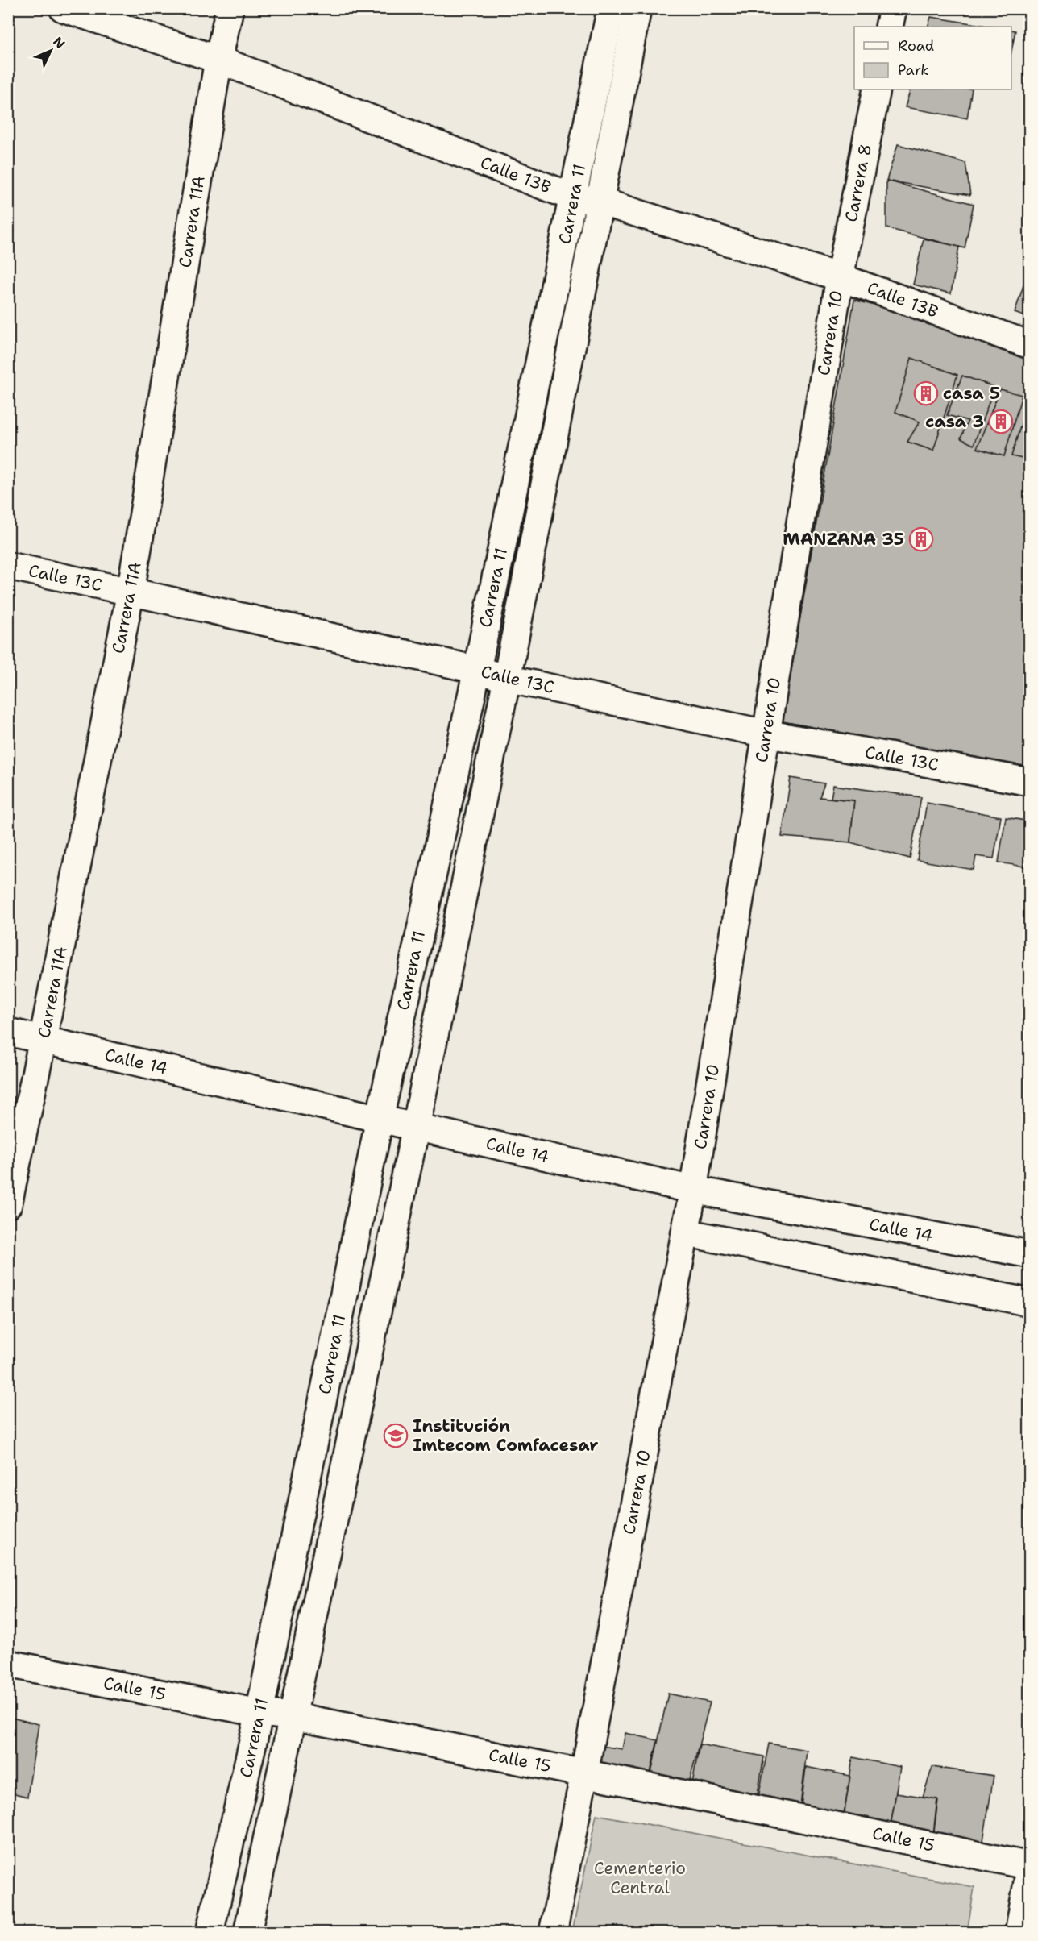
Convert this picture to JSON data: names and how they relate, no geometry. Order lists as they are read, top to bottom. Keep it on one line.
{"streets":{"street":["Calle 13B","Carrera 8","Carrera 11","Carrera 11A","Carrera 10","Calle 13C","Calle 14","Calle 15"]},"crossings":[["Calle 13B","Carrera 8"],["Calle 13B","Carrera 11"],["Calle 13B","Carrera 11A"],["Calle 13B","Carrera 10"],["Carrera 8","Carrera 10"],["Carrera 11","Calle 13C"],["Carrera 11","Calle 14"],["Carrera 11","Calle 15"],["Carrera 11A","Calle 13C"],["Carrera 11A","Calle 14"],["Carrera 10","Calle 13C"],["Carrera 10","Calle 14"],["Carrera 10","Calle 15"]],"parks":["Cementerio Central"],"places":{"building":["casa 5","casa 3","MANZANA 35"],"school or university":["Institución Imtecom Comfacesar"]},"legend":["Road","Park"],"north":"top right"}
